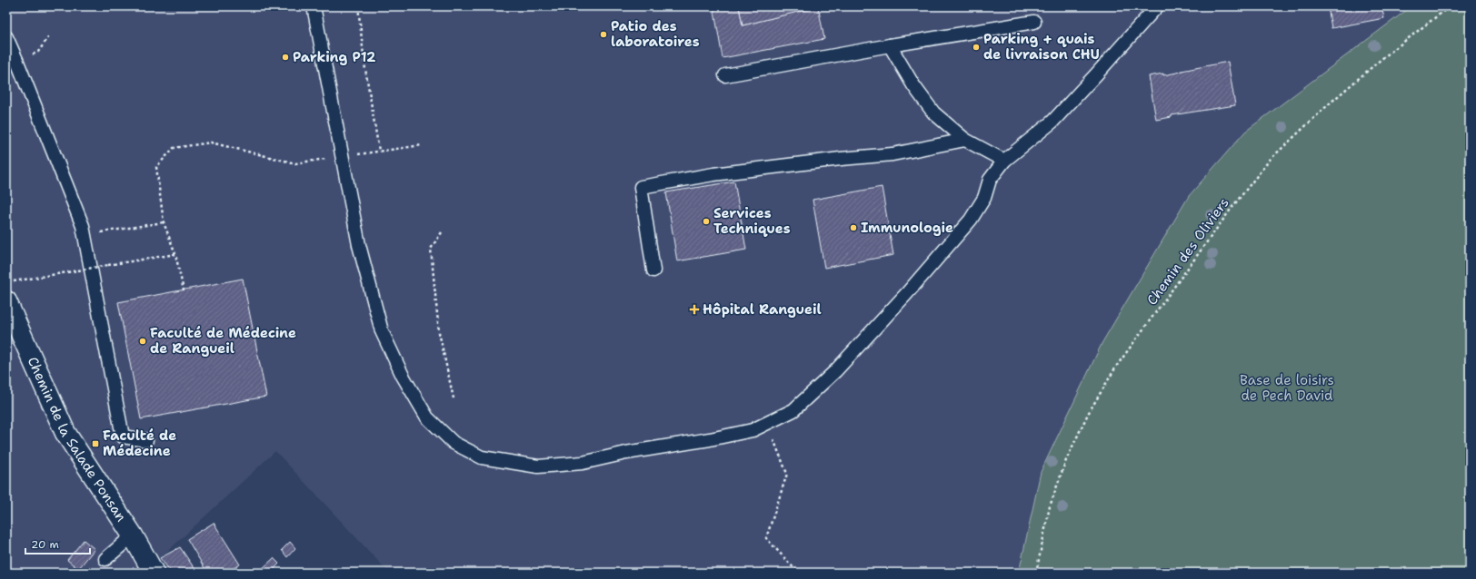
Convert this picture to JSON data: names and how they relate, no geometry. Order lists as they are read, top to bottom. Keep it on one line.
{"streets":{"street":["Chemin de la Salade Ponsan"],"path":["Chemin des Oliviers"]},"parks":["Base de loisirs de Pech David"],"places":{"other":["Patio des laboratoires","Parking + quais de livraison CHU","Parking P12","Services Techniques","Immunologie","Faculté de Médecine de Rangueil"],"health":["Hôpital Rangueil"],"transit":["Faculté de Médecine"]},"scale_bar":"20 m"}
